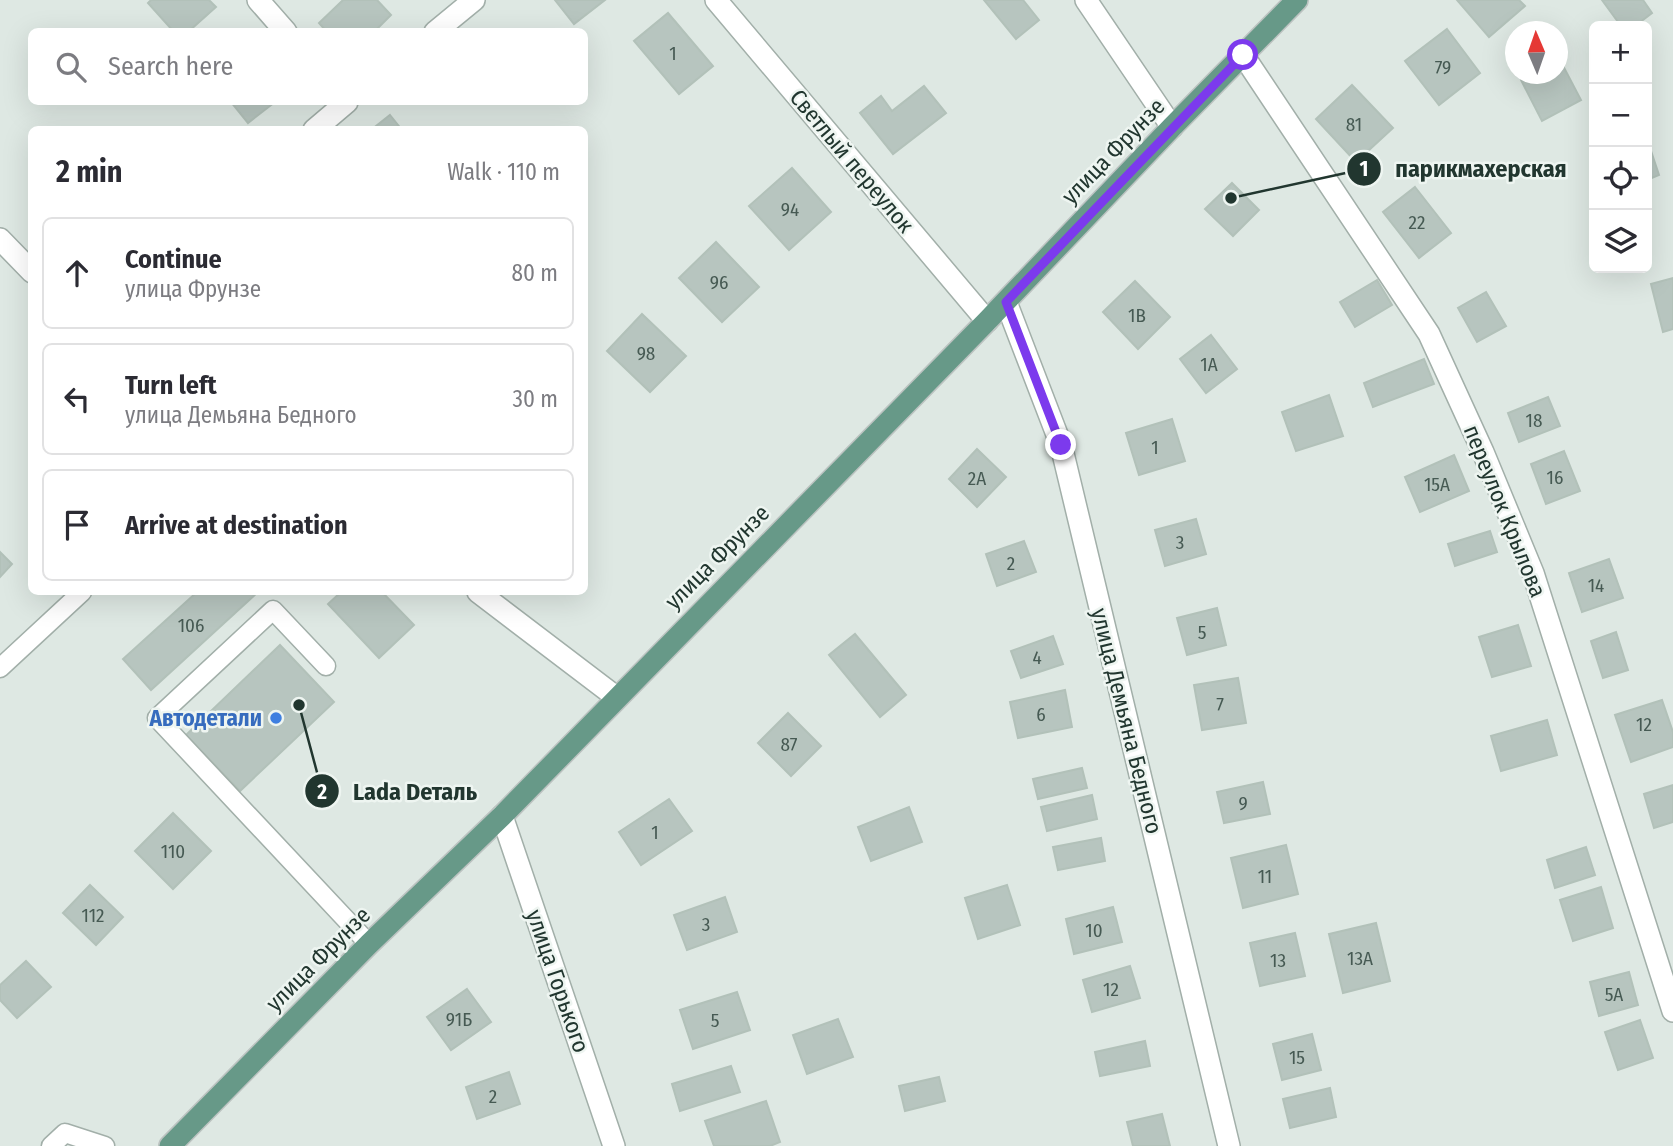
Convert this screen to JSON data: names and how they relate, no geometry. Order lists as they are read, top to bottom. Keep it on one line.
{"streets":{"main road":["улица Фрунзе"],"street":["Светлый переулок","переулок Крылова","улица Демьяна Бедного","улица Горького"]},"crossings":[["улица Фрунзе","Светлый переулок"],["улица Фрунзе","переулок Крылова"],["улица Фрунзе","улица Демьяна Бедного"],["улица Фрунзе","улица Горького"]],"places":["парикмахерская","Lada Dеталь","Автодетали"],"house_numbers":["1","79","81","94","22","96","1В","98","1А","18","1","16","2А","15А","3","2","14","106","5","4","7","6","12","87","9","1","110","11","112","3","10","13А","13","12","5А","91Б","5","15","2"],"north":"top","page":{"map_buttons":["+","−"],"search":"Search here","heading":["2 min","Walk · 110 m"],"list":[["Continue","улица Фрунзе","80 m"],["Turn left","улица Демьяна Бедного","30 m"],"Arrive at destination"]}}
